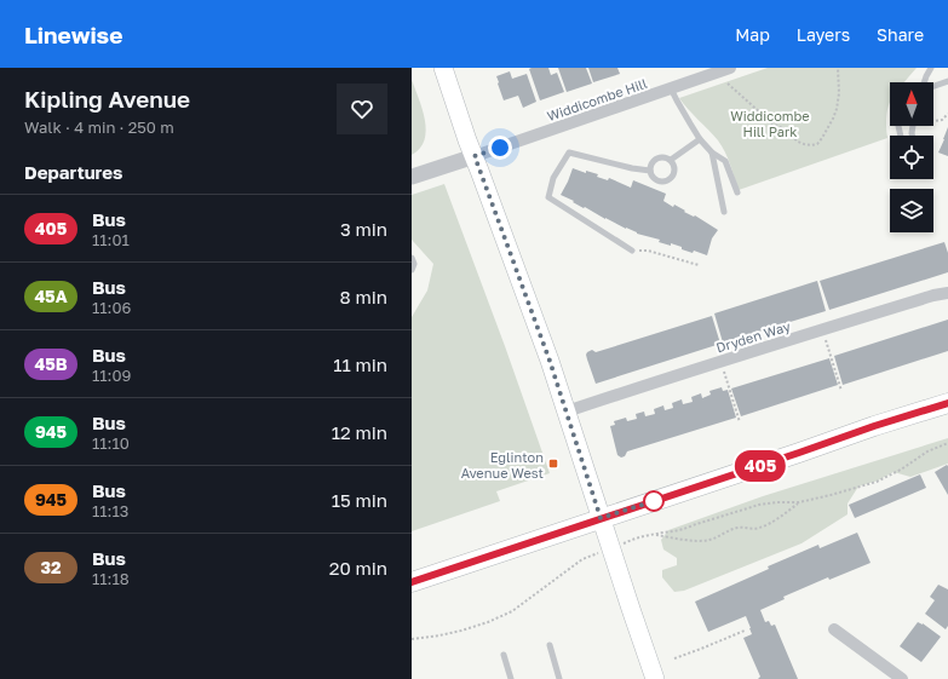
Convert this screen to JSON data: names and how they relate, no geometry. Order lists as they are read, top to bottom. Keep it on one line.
{"streets":{"street":["Widdicombe Hill","Dryden Way"]},"parks":["Widdicombe Hill Park"],"places":{"transit":["Eglinton Avenue West"]},"lines":["bus line 405"],"north":"top","page":{"header":"Linewise","nav":["Map","Layers","Share"],"heading":[["Kipling Avenue","Walk · 4 min · 250 m"],"Departures"],"on_map":"405","list":[{"mark":"405","name":"Bus","note":"11:01","value":"3 min"},{"mark":"45A","name":"Bus","note":"11:06","value":"8 min"},{"mark":"45B","name":"Bus","note":"11:09","value":"11 min"},{"mark":"945","name":"Bus","note":"11:10","value":"12 min"},{"mark":"945","name":"Bus","note":"11:13","value":"15 min"},{"mark":"32","name":"Bus","note":"11:18","value":"20 min"}]}}
